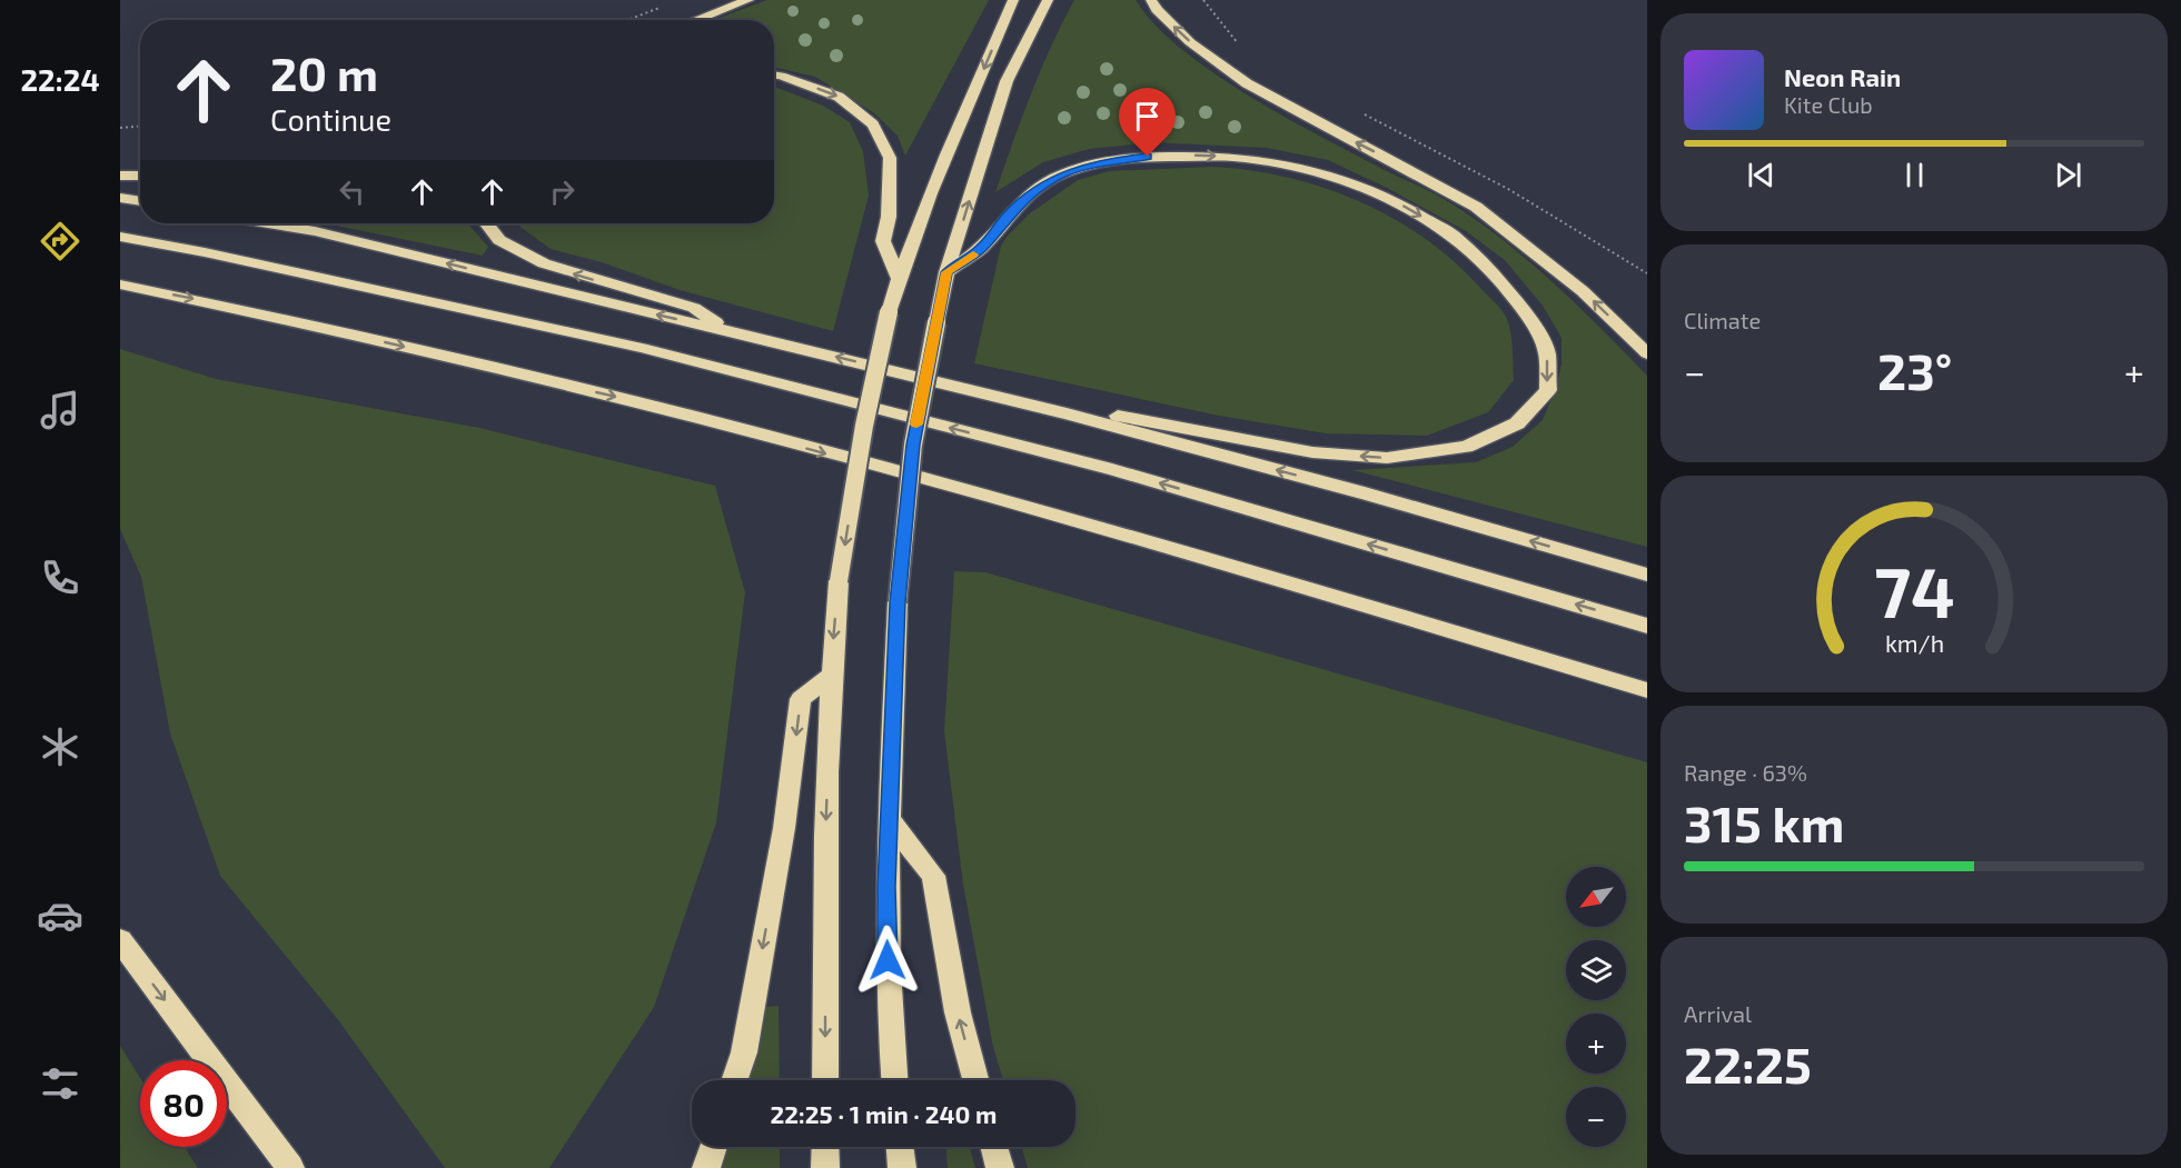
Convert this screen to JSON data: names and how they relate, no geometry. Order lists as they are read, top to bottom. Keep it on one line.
{"north":"bottom left","page":{"tabs":"22:24","turn":["20 m","Continue"],"song":["Neon Rain","Kite Club"],"tile":["Climate",["Range · 63%","315 km"],["Arrival","22:25"]],"heat":["−","23°","+"],"map_buttons":["+","−"],"limit":"80","trip":"22:25 · 1 min · 240 m","gauge":["74","km/h"]}}
